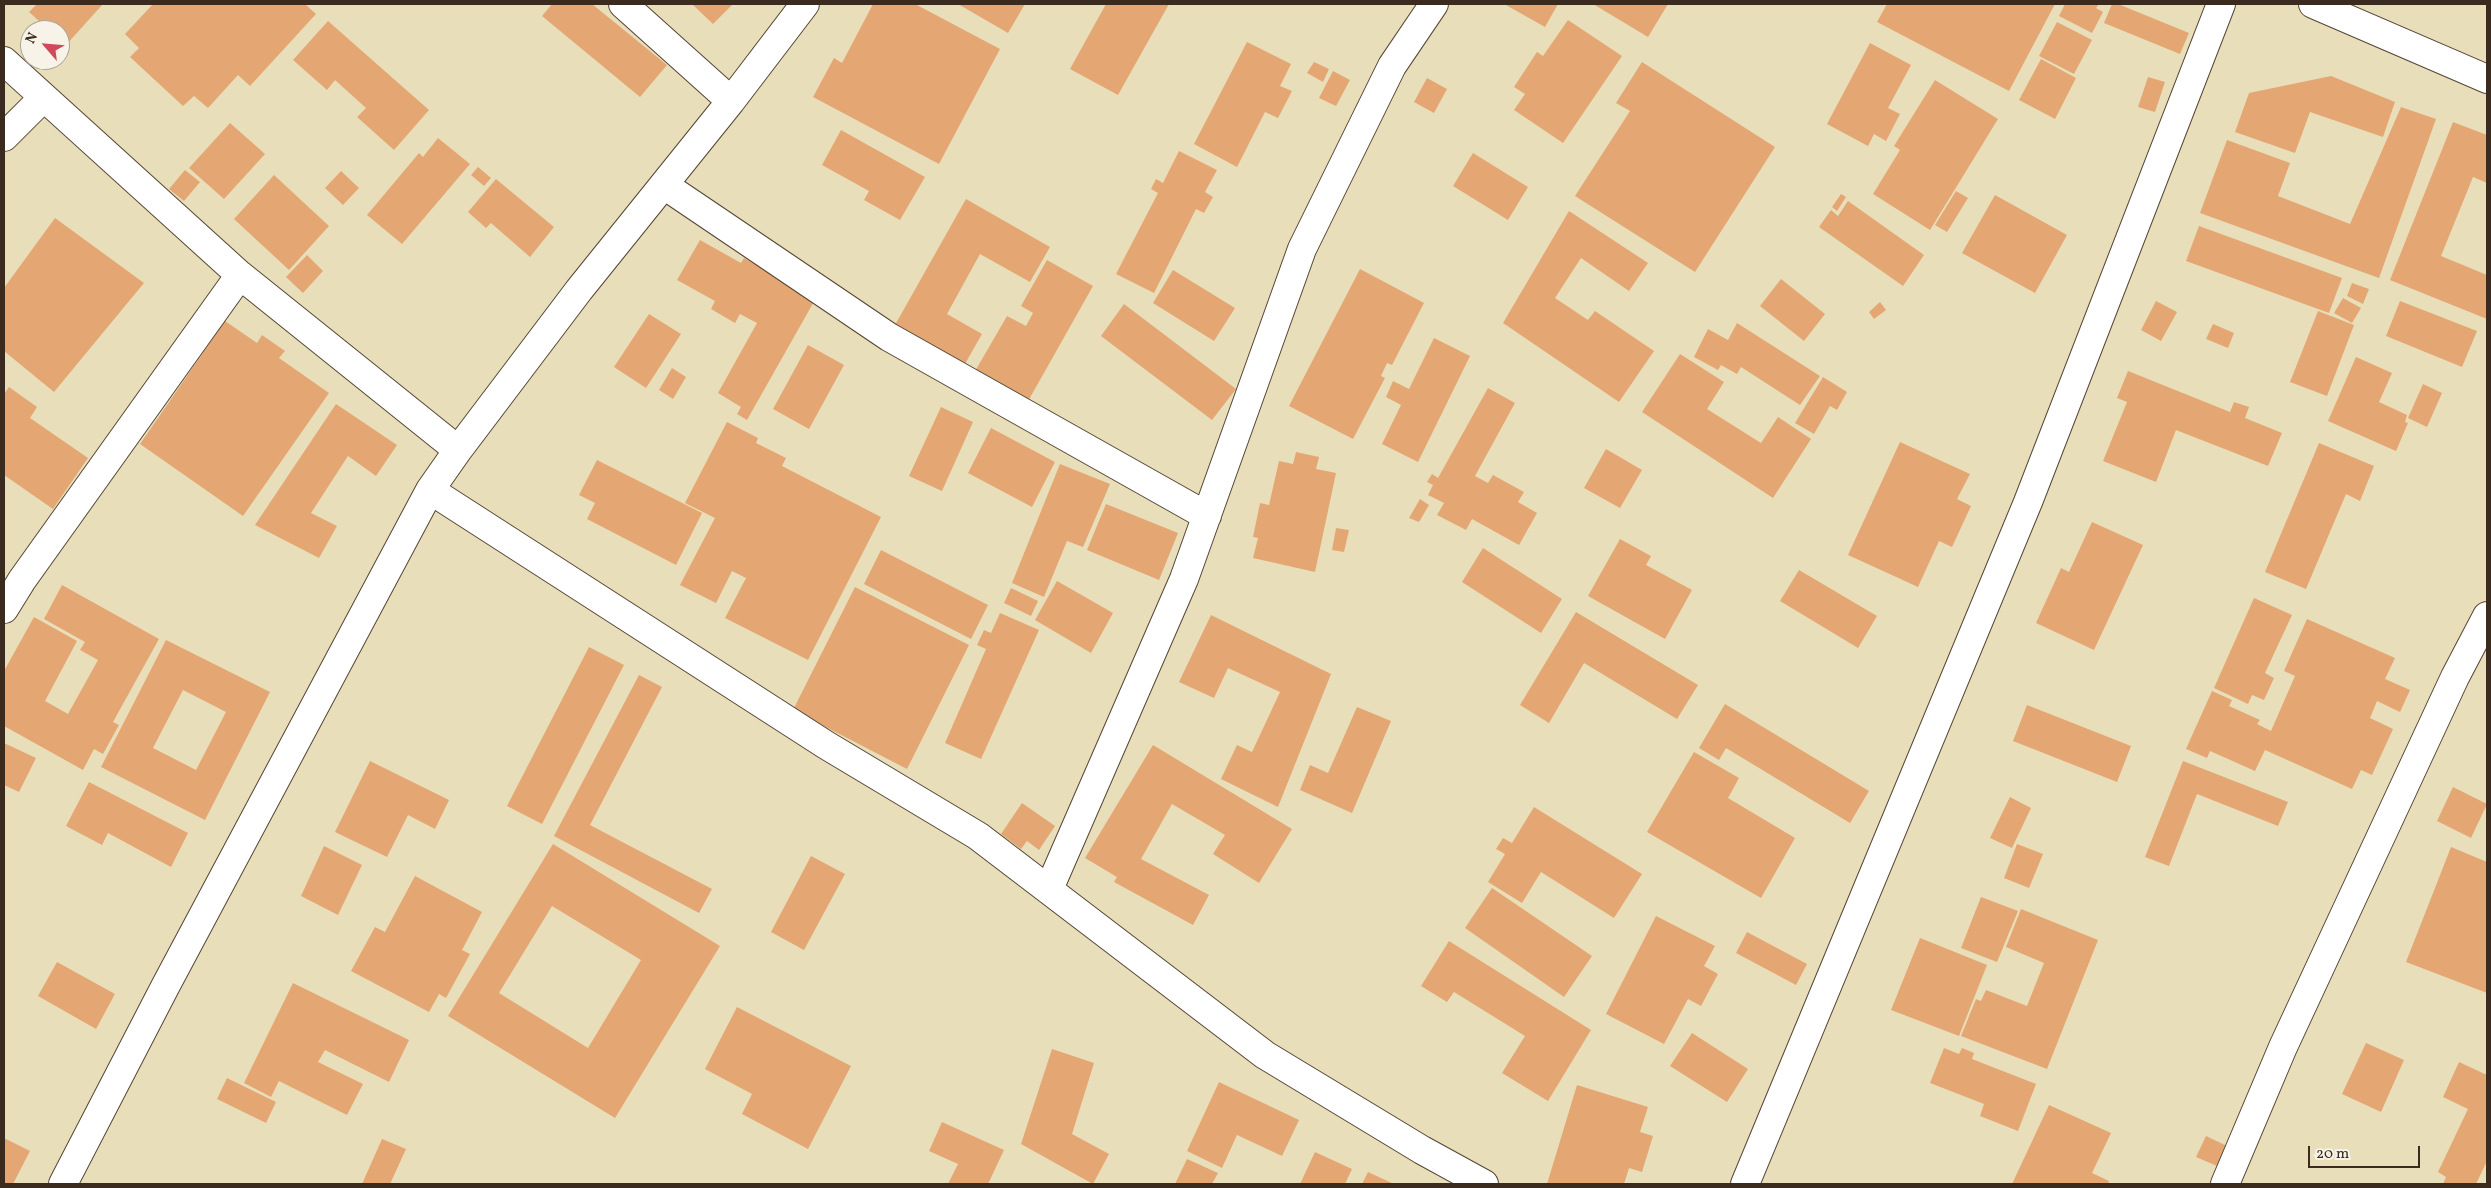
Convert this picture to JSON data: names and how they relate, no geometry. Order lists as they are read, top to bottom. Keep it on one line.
{"scale_bar":"20 m","north":"top left"}
